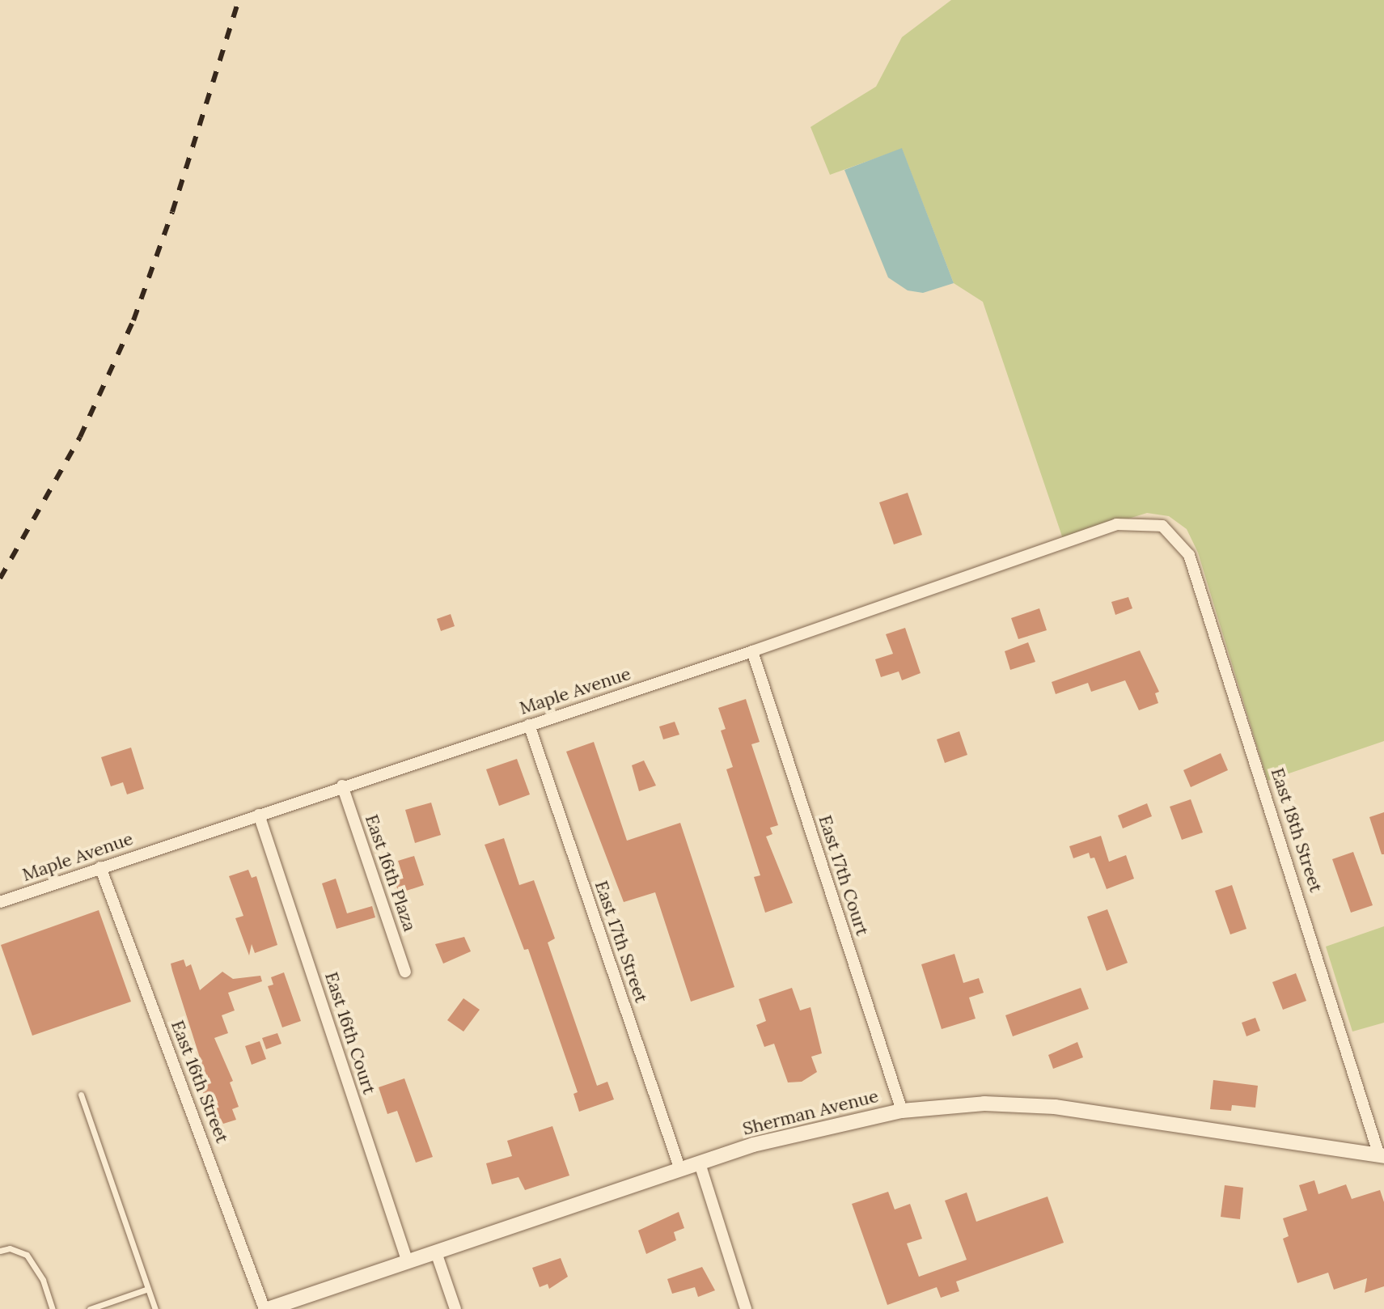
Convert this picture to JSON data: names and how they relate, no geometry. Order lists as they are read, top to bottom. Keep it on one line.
{"streets":{"street":["Maple Avenue","East 18th Street","East 16th Plaza","East 17th Court","East 17th Street","East 16th Court","East 16th Street","Sherman Avenue"]},"crossings":[["Maple Avenue","East 18th Street"],["Maple Avenue","East 16th Plaza"],["Maple Avenue","East 17th Court"],["Maple Avenue","East 17th Street"],["Maple Avenue","East 16th Court"],["Maple Avenue","East 16th Street"],["East 18th Street","Sherman Avenue"],["East 17th Court","Sherman Avenue"],["East 17th Street","Sherman Avenue"],["East 16th Court","Sherman Avenue"],["East 16th Street","Sherman Avenue"]]}
